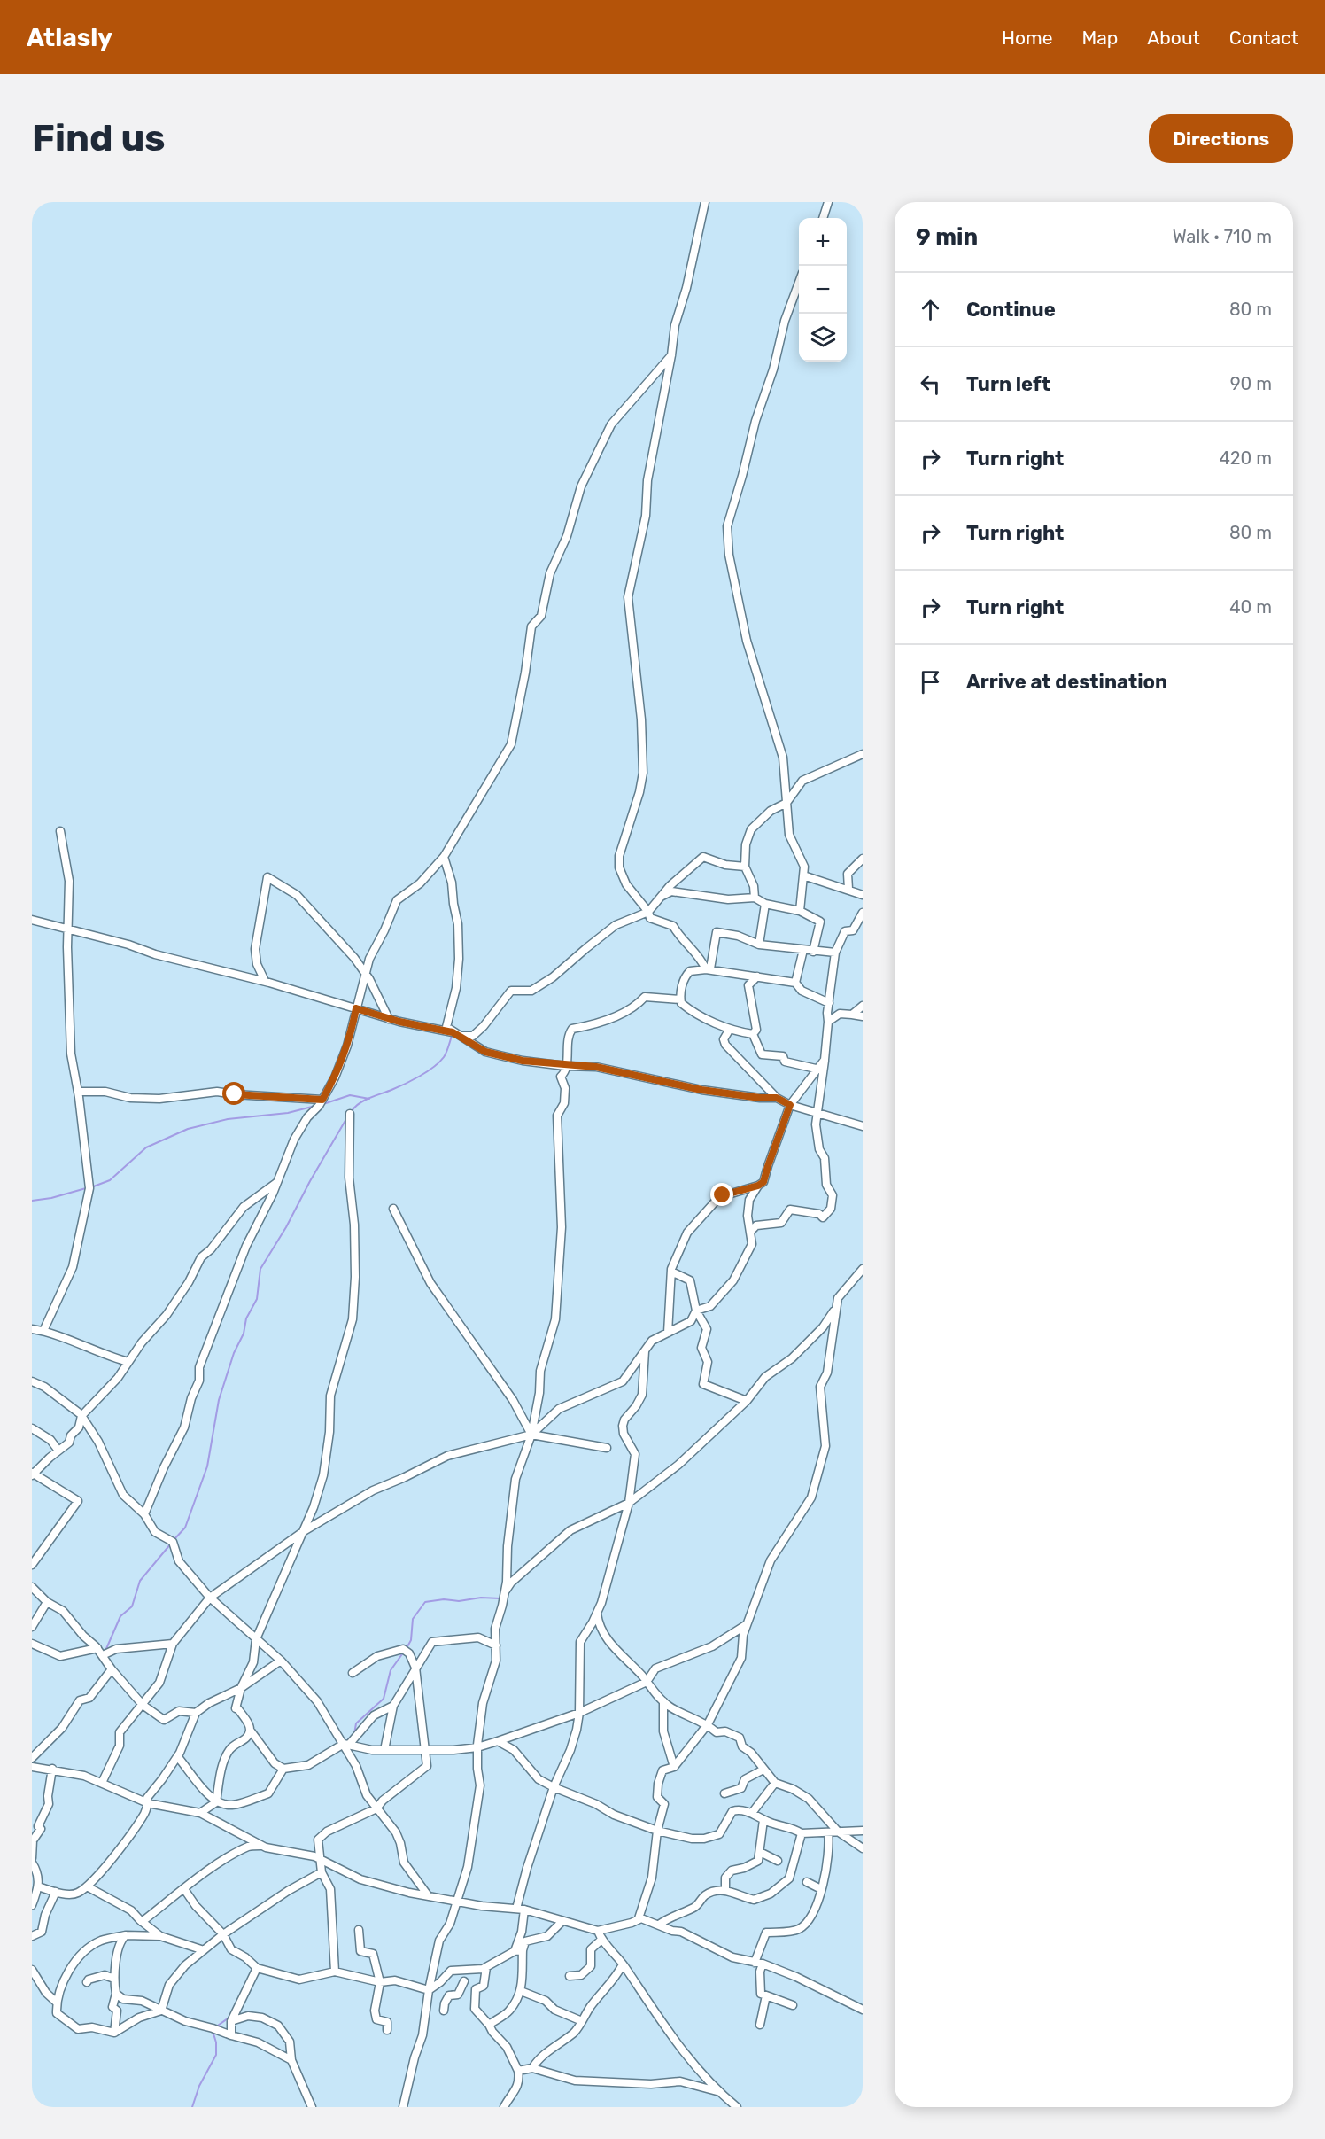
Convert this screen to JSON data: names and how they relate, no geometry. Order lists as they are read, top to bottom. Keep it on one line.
{"page":{"header":"Atlasly","nav":["Home","Map","About","Contact"],"buttons":"Directions","title":"Find us","heading":["9 min","Walk · 710 m"],"map_buttons":["+","−"],"list":[["Continue","80 m"],["Turn left","90 m"],["Turn right","420 m"],["Turn right","80 m"],["Turn right","40 m"],"Arrive at destination"]}}
